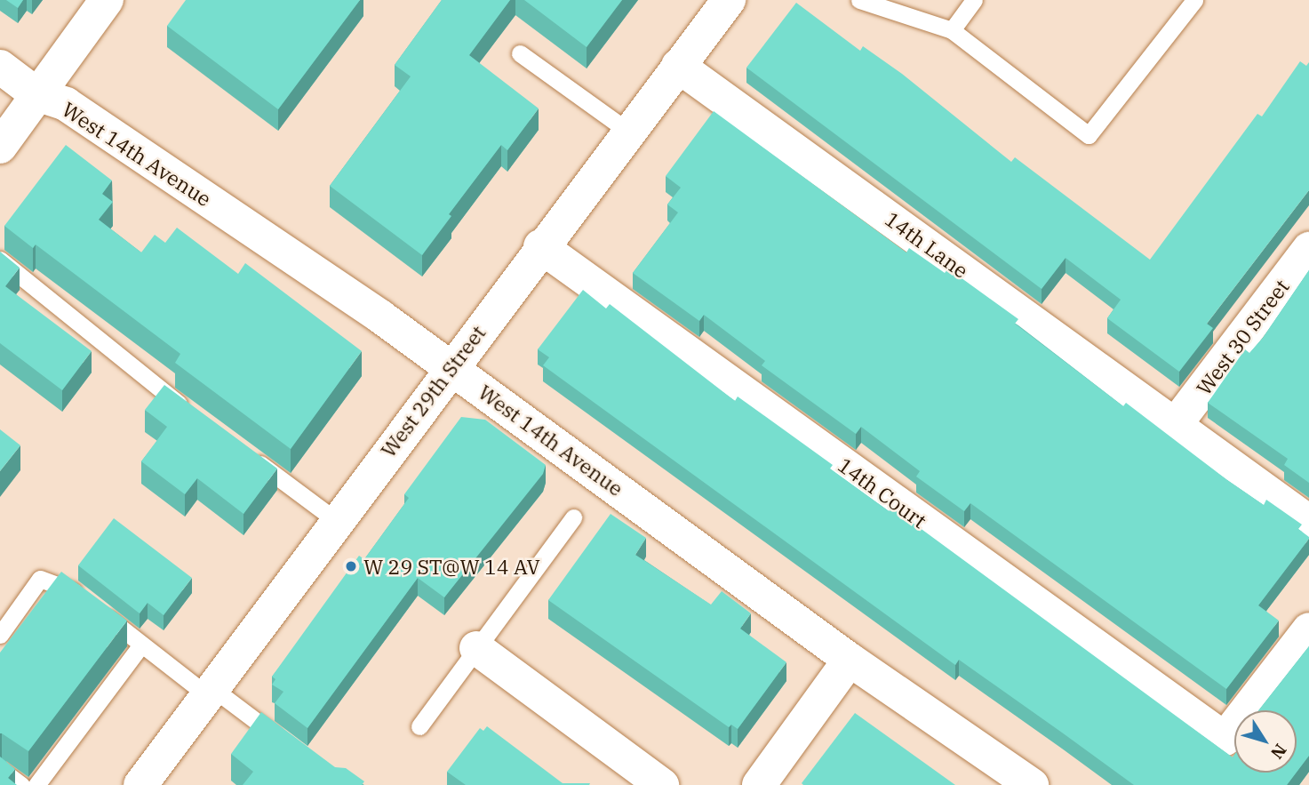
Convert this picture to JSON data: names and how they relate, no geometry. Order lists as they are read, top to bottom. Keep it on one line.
{"streets":{"street":["West 14th Avenue","14th Lane","West 30 Street","West 29th Street","14th Court"]},"crossings":[["West 14th Avenue","West 29th Street"],["14th Lane","West 30 Street"],["14th Lane","West 29th Street"],["West 29th Street","14th Court"]],"places":["W 29 ST@W 14 AV"],"north":"bottom right"}
